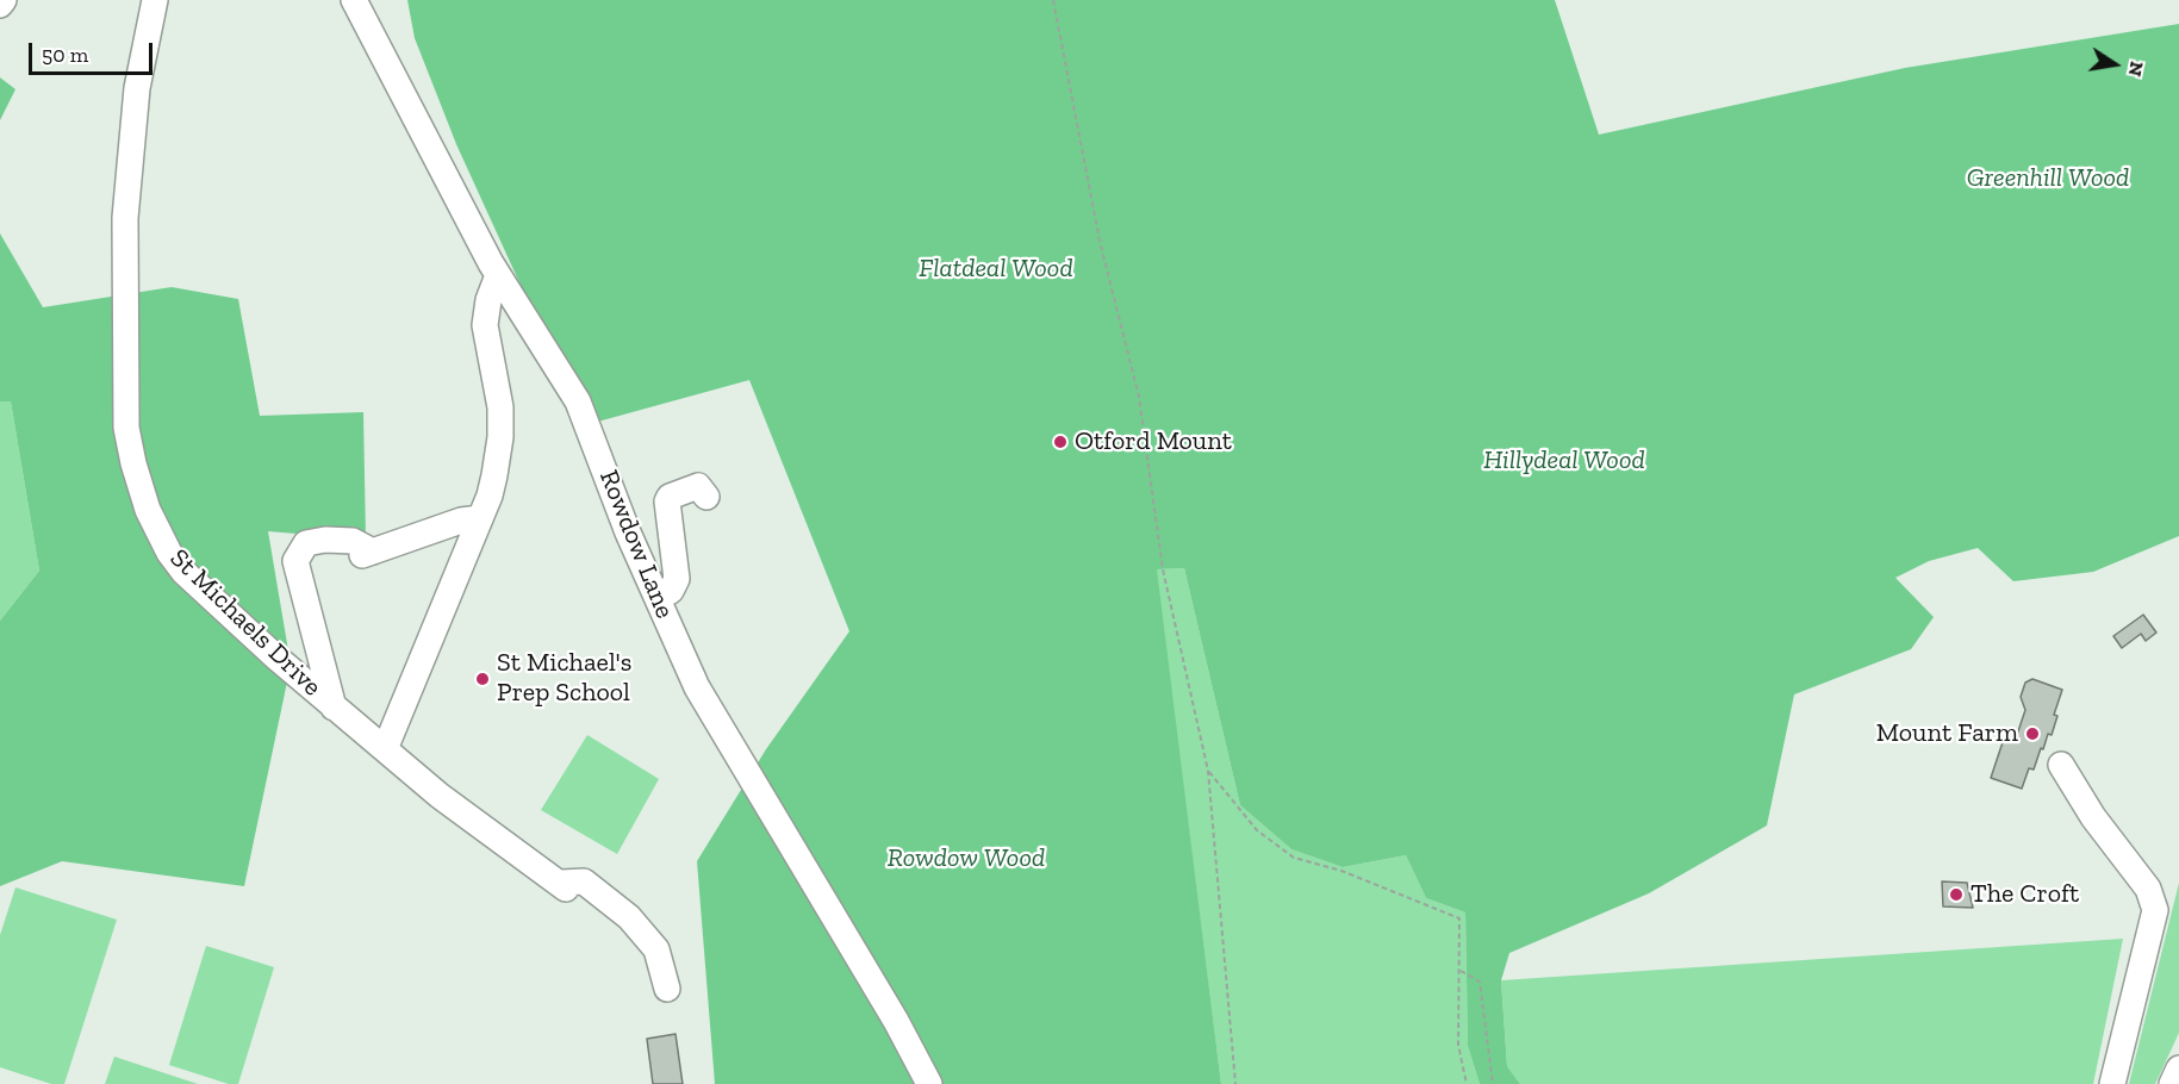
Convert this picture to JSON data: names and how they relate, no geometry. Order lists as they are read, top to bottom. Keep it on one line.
{"streets":{"street":["Rowdow Lane","St Michaels Drive"]},"parks":["Greenhill Wood","Flatdeal Wood","Hillydeal Wood","Rowdow Wood"],"places":["Otford Mount","St Michael's Prep School","Mount Farm","The Croft"],"scale_bar":"50 m","north":"right"}
